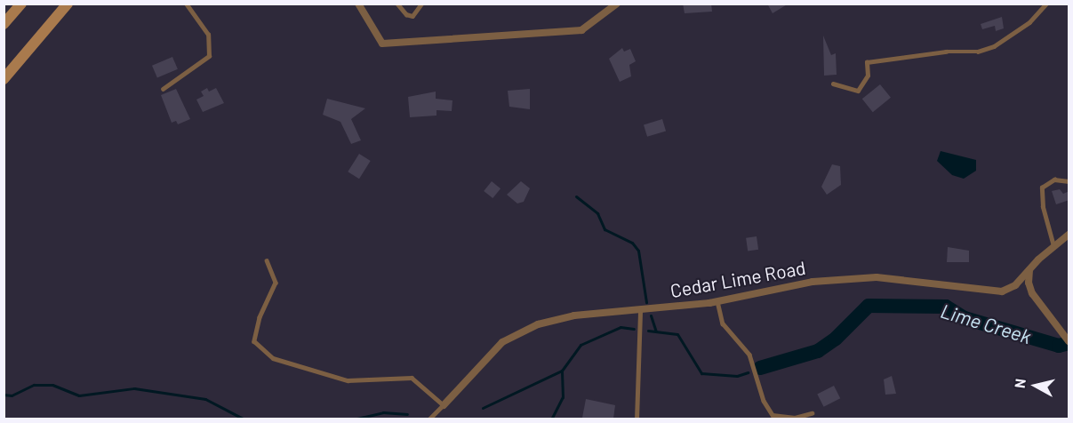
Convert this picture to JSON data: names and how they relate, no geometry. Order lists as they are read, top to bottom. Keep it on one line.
{"streets":{"street":["Cedar Lime Road"]},"water":["Lime Creek"],"north":"left"}
